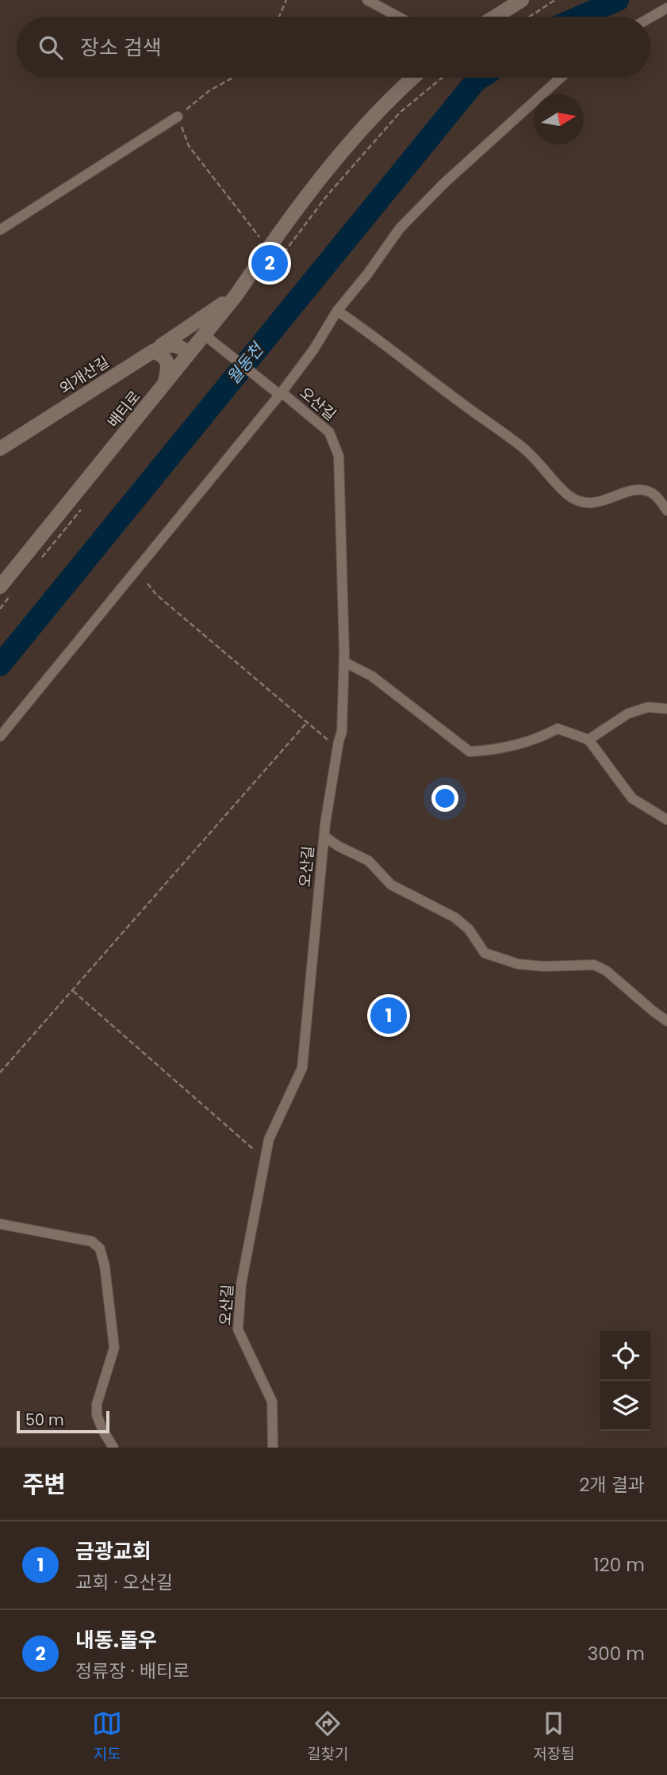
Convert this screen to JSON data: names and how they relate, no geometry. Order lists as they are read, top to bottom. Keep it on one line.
{"streets":{"main road":["외개산길","배티로"],"street":["오산길"]},"crossings":[["외개산길","배티로"],["오산길","배티로"]],"water":["월동천"],"scale_bar":"50 m","north":"right","page":{"search":"장소 검색","pins":["2","1"],"scale":"50 m","heading":["주변","2개 결과"],"list":[{"mark":"1","name":"금광교회","note":"교회 · 오산길","value":"120 m"},{"mark":"2","name":"내동.돌우","note":"정류장 · 배티로","value":"300 m"}],"nav":["지도","길찾기","저장됨"]}}
